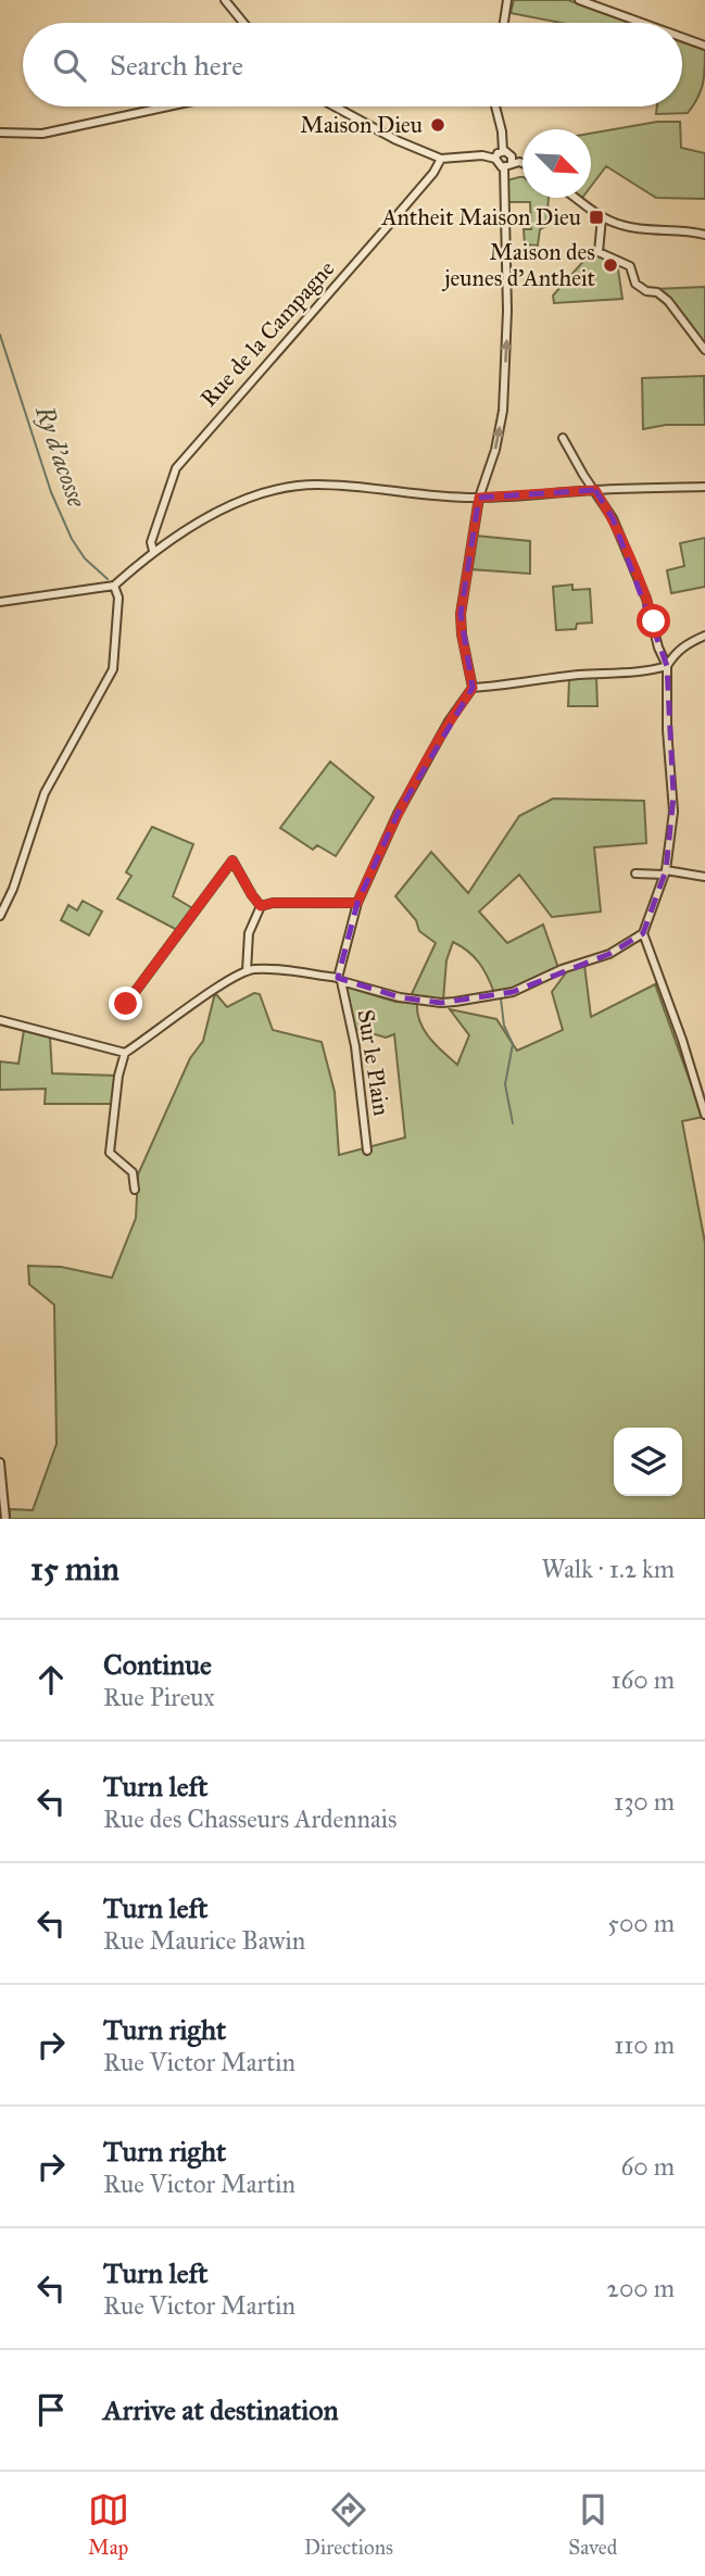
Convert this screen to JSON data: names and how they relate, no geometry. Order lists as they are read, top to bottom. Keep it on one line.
{"streets":{"street":["Rue de la Campagne","Sur le Plain"]},"water":["Ry d'acosse"],"places":{"other":["Maison Dieu","Maison des jeunes d'Antheit"],"transit":["Antheit Maison Dieu"]},"north":"bottom right","page":{"search":"Search here","heading":["15 min","Walk · 1.2 km"],"list":[["Continue","Rue Pireux","160 m"],["Turn left","Rue des Chasseurs Ardennais","130 m"],["Turn left","Rue Maurice Bawin","500 m"],["Turn right","Rue Victor Martin","110 m"],["Turn right","Rue Victor Martin","60 m"],["Turn left","Rue Victor Martin","200 m"],"Arrive at destination"],"nav":["Map","Directions","Saved"]}}
